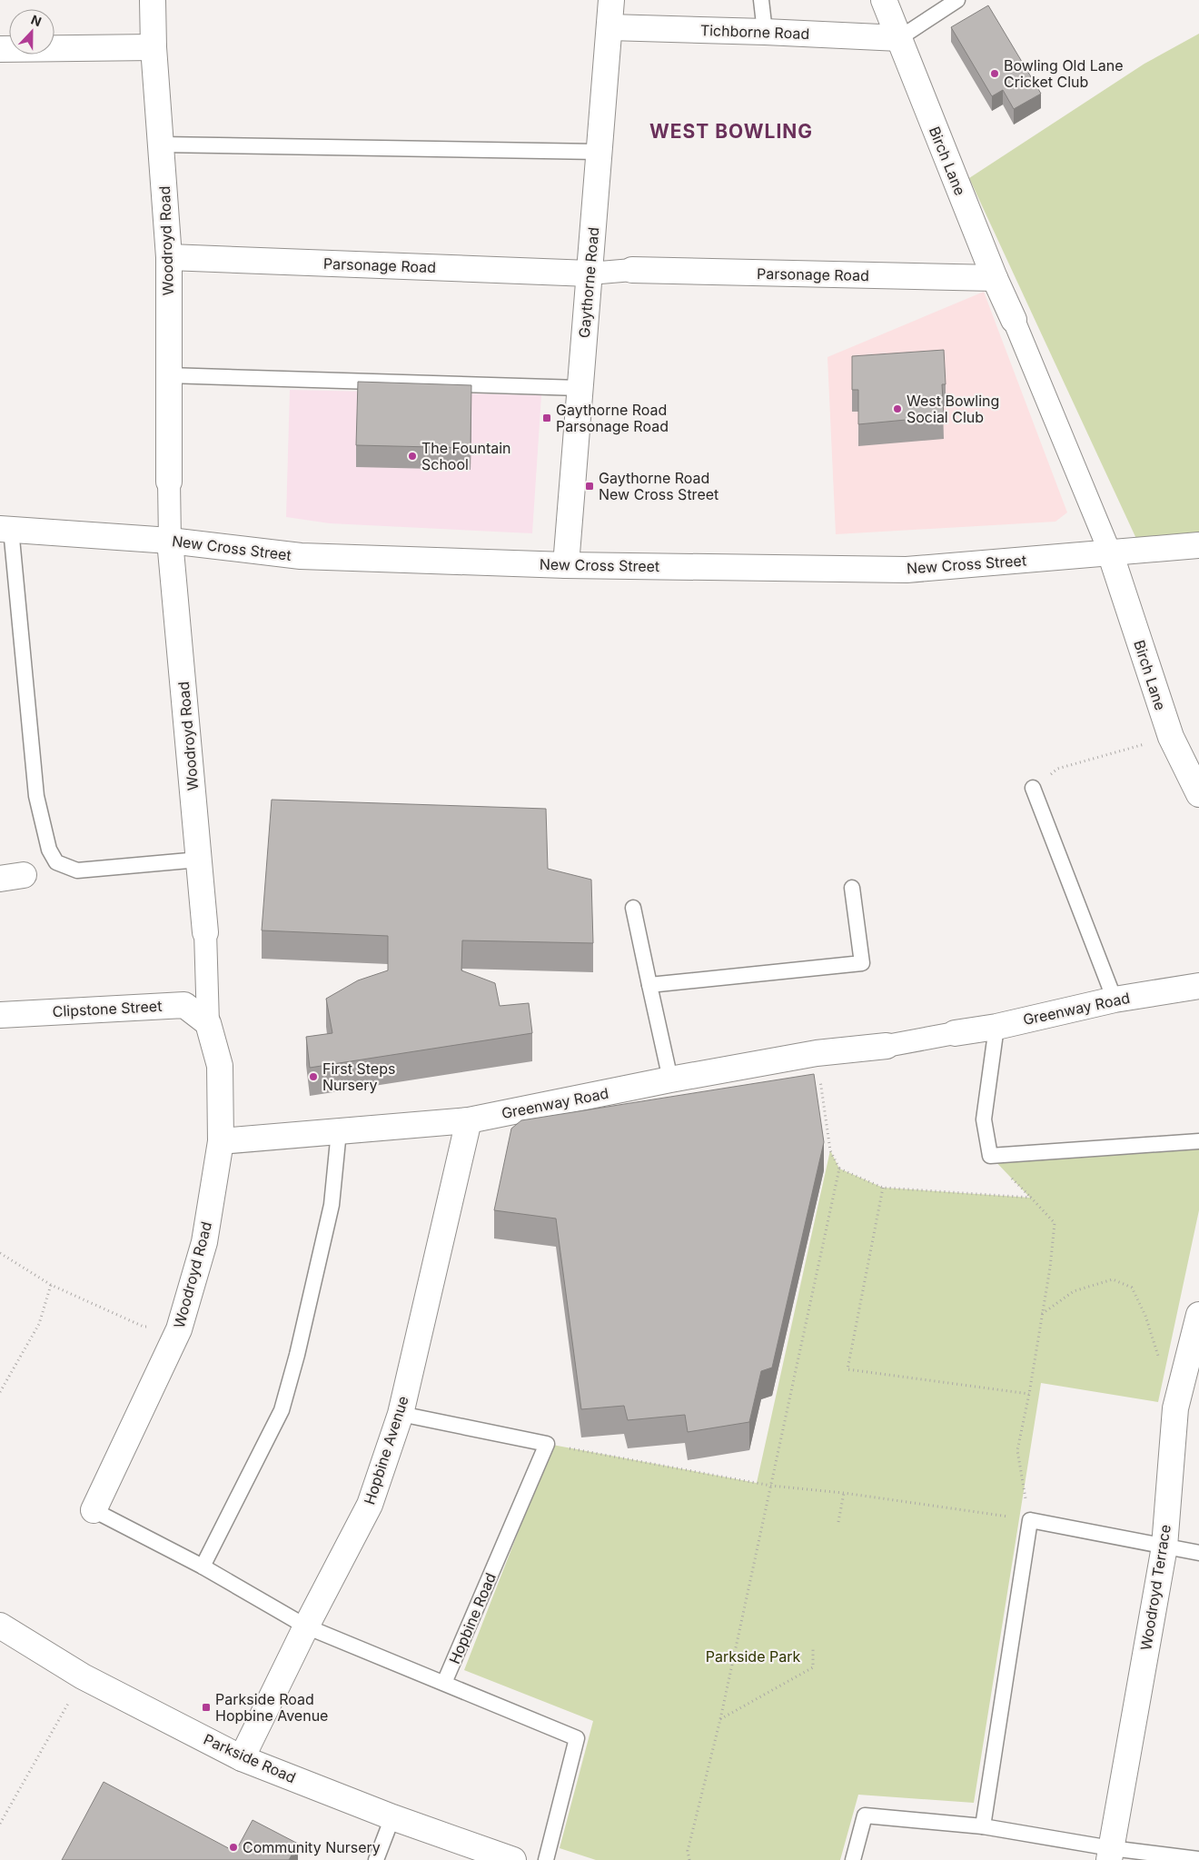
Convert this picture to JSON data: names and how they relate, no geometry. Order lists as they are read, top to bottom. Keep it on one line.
{"streets":{"street":["Tichborne Road","Birch Lane","Woodroyd Road","Parsonage Road","Gaythorne Road","New Cross Street","Clipstone Street","Greenway Road","Hopbine Avenue","Woodroyd Terrace","Parkside Road"],"lane":["Hopbine Road"]},"crossings":[["Tichborne Road","Birch Lane"],["Tichborne Road","Gaythorne Road"],["Birch Lane","Parsonage Road"],["Birch Lane","New Cross Street"],["Woodroyd Road","Parsonage Road"],["Woodroyd Road","New Cross Street"],["Woodroyd Road","Clipstone Street"],["Woodroyd Road","Greenway Road"],["Parsonage Road","Gaythorne Road"],["Gaythorne Road","New Cross Street"],["Greenway Road","Hopbine Avenue"],["Hopbine Avenue","Parkside Road"]],"districts":["WEST BOWLING"],"parks":["Parkside Park"],"places":{"other":["Bowling Old Lane Cricket Club","West Bowling Social Club","The Fountain School","First Steps Nursery","Community Nursery"],"transit":["Gaythorne Road Parsonage Road","Gaythorne Road New Cross Street","Parkside Road Hopbine Avenue"]},"north":"top"}
